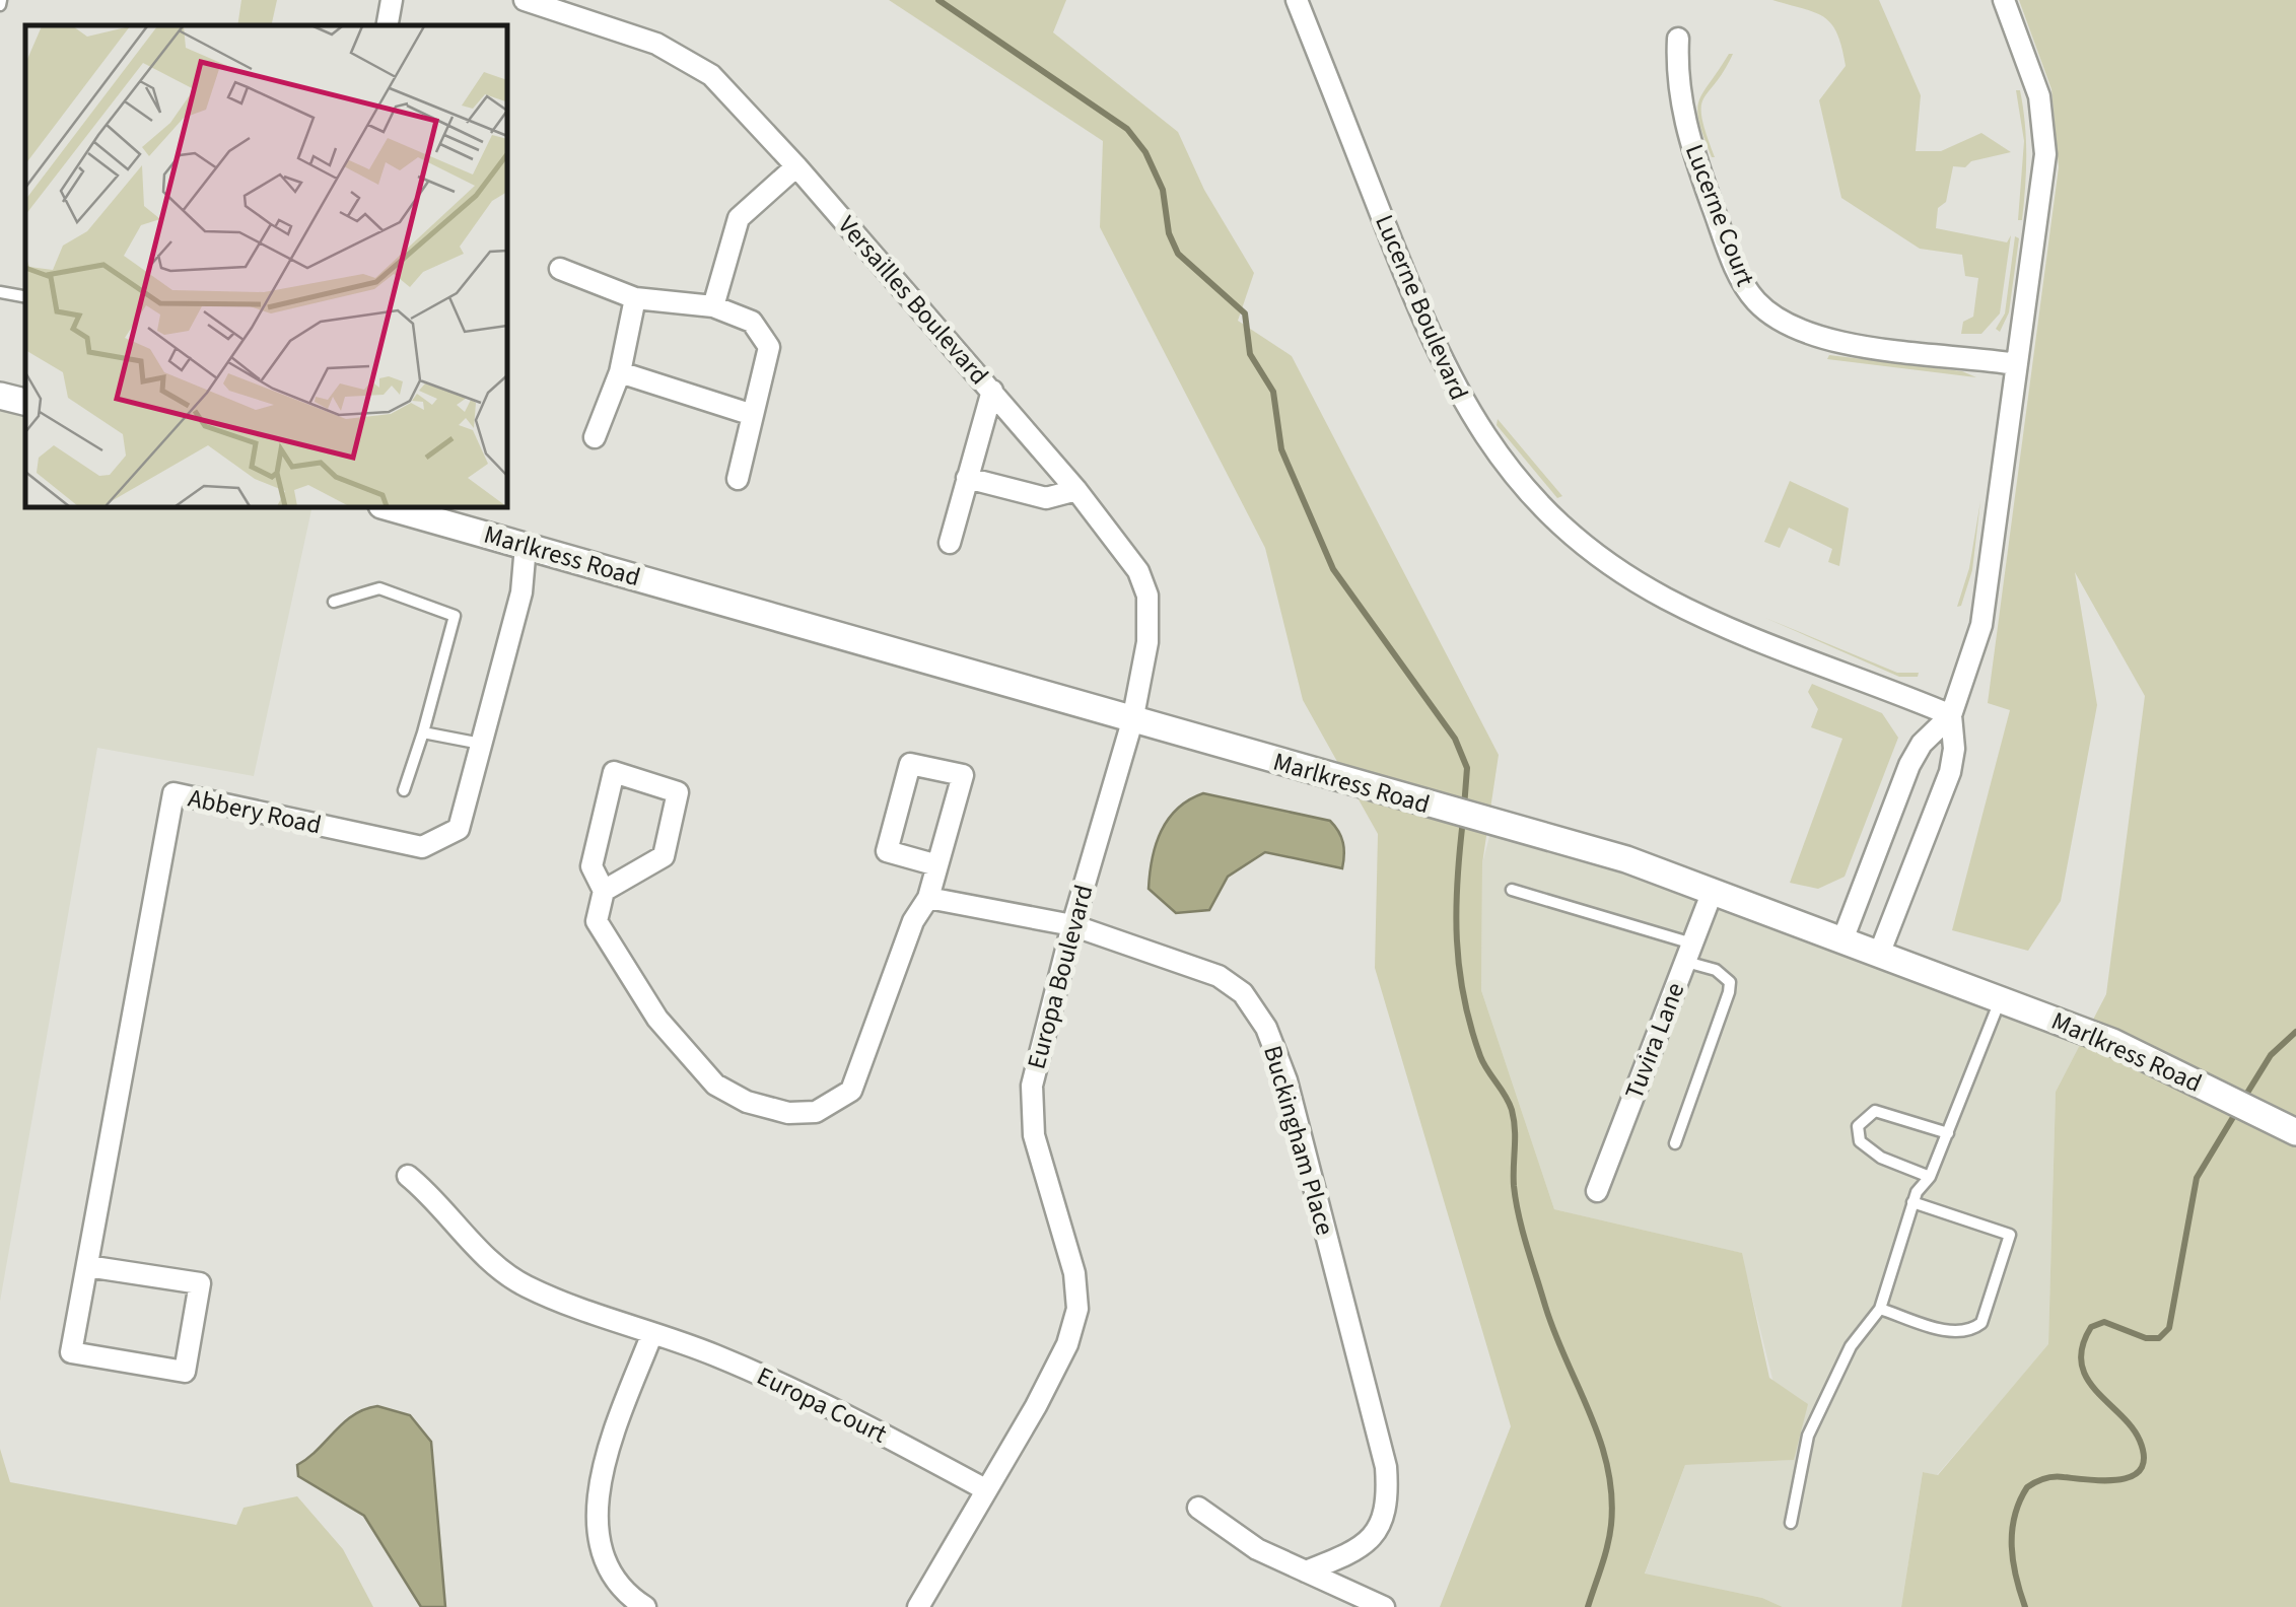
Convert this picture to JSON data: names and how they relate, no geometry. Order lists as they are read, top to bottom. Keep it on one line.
{"streets":{"street":["Lucerne Court","Versailles Boulevard","Lucerne Boulevard","Marlkress Road","Abbery Road","Europa Boulevard","Tuvira Lane","Buckingham Place","Europa Court"]},"crossings":[["Versailles Boulevard","Marlkress Road"],["Versailles Boulevard","Europa Boulevard"],["Marlkress Road","Abbery Road"],["Marlkress Road","Europa Boulevard"],["Marlkress Road","Tuvira Lane"],["Europa Boulevard","Buckingham Place"],["Europa Boulevard","Europa Court"]]}
